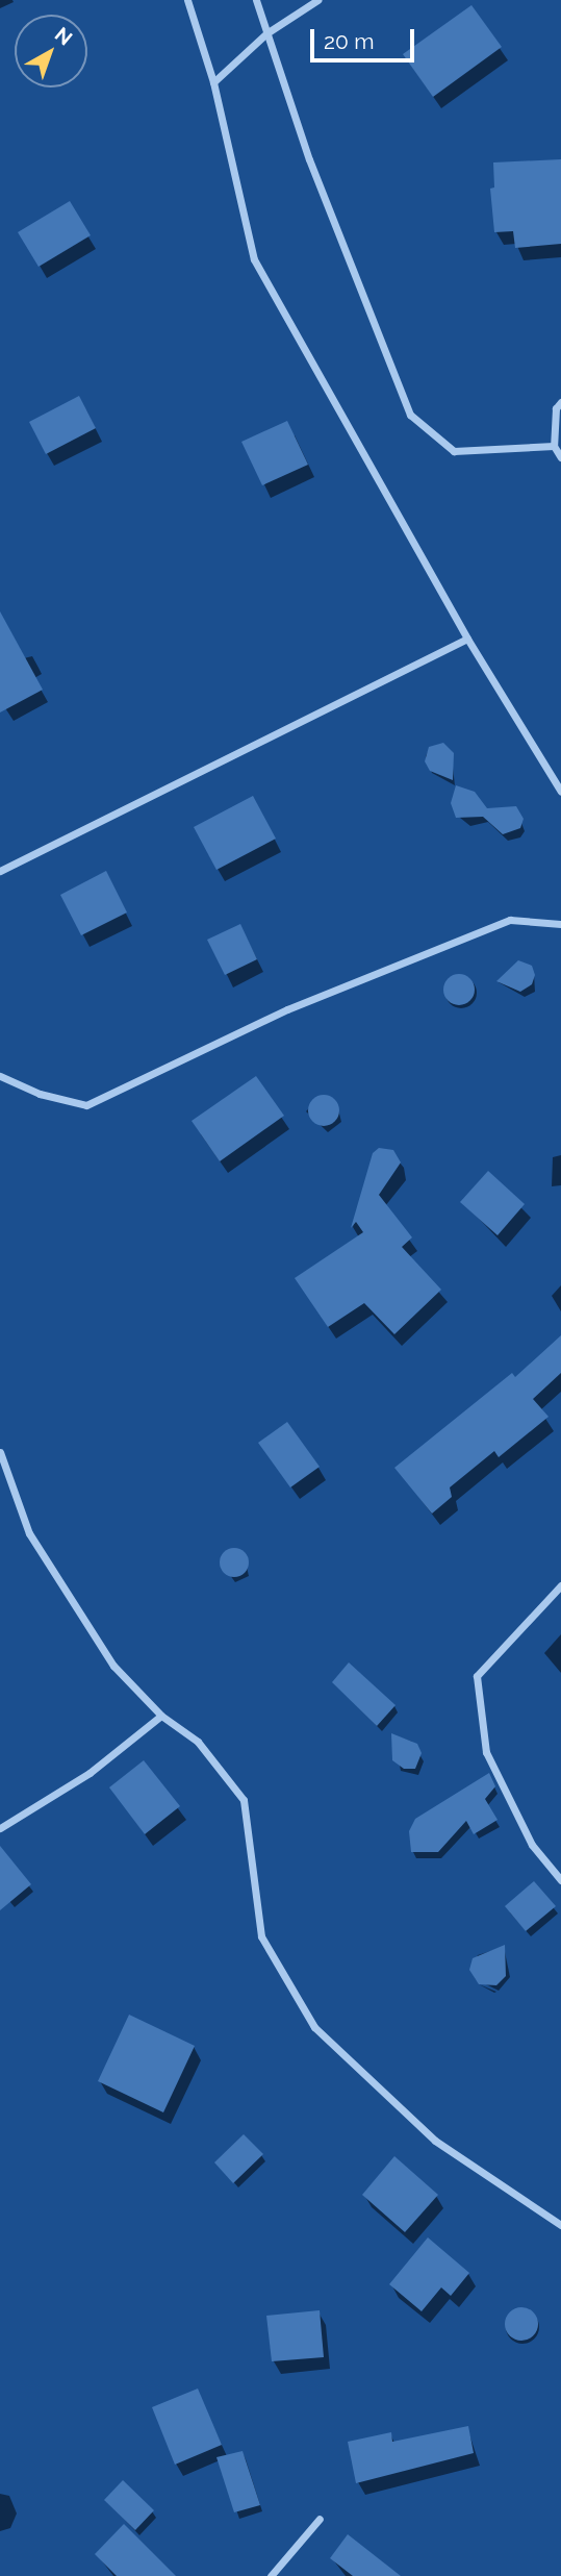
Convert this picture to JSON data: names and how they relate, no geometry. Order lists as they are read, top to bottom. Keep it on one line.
{"scale_bar":"20 m","north":"top right"}
